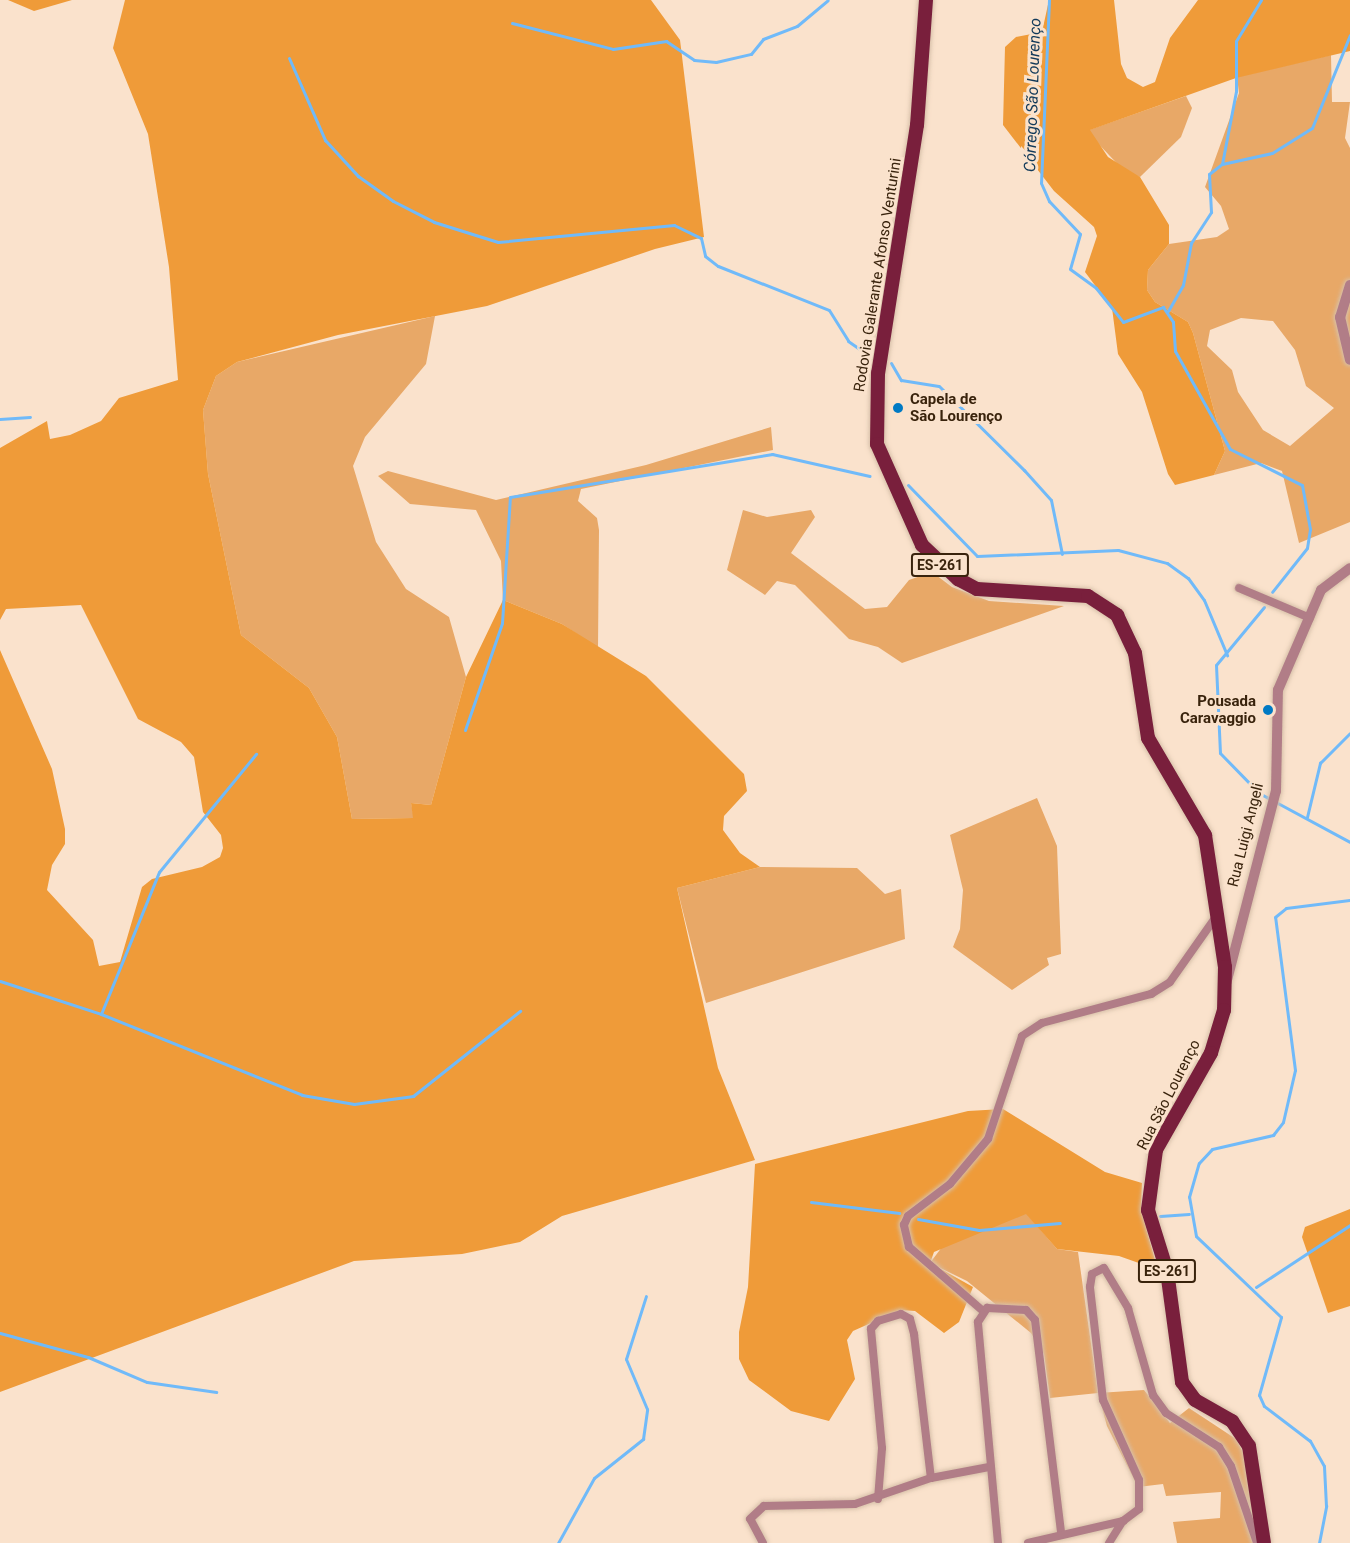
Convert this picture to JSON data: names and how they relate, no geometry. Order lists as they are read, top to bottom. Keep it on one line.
{"streets":{"main road":["Rodovia Galerante Afonso Venturini","ES-261","Rua São Lourenço"],"street":["Rua Luigi Angeli"]},"crossings":[["Rodovia Galerante Afonso Venturini","Rua Luigi Angeli"],["Rodovia Galerante Afonso Venturini","Rua São Lourenço"],["Rua Luigi Angeli","Rua São Lourenço"]],"water":["Córrego São Lourenço"],"places":["Capela de São Lourenço","Pousada Caravaggio"]}
